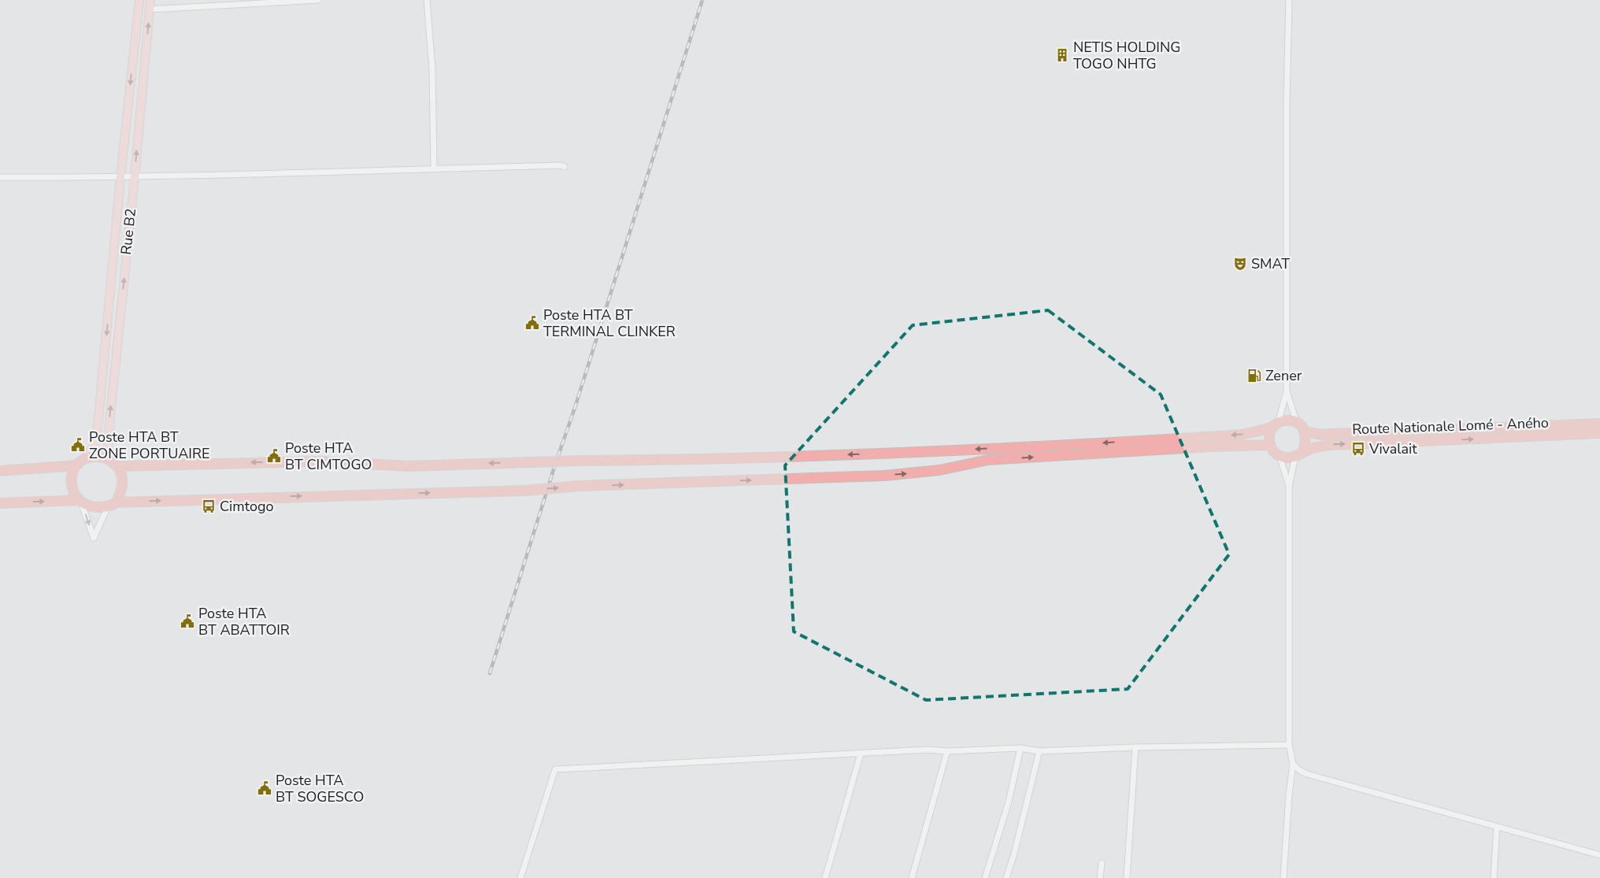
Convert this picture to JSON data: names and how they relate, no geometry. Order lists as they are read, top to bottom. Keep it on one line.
{"streets":{"highway":["Route Nationale Lomé - Aného"],"main road":["Rue B2"]},"places":{"building":["NETIS HOLDING TOGO NHTG"],"theatre":["SMAT"],"public building":["Poste HTA BT TERMINAL CLINKER","Poste HTA BT ZONE PORTUAIRE","Poste HTA BT CIMTOGO","Poste HTA BT ABATTOIR","Poste HTA BT SOGESCO"],"fuel station":["Zener"],"bus stop":["Vivalait","Cimtogo"]}}
